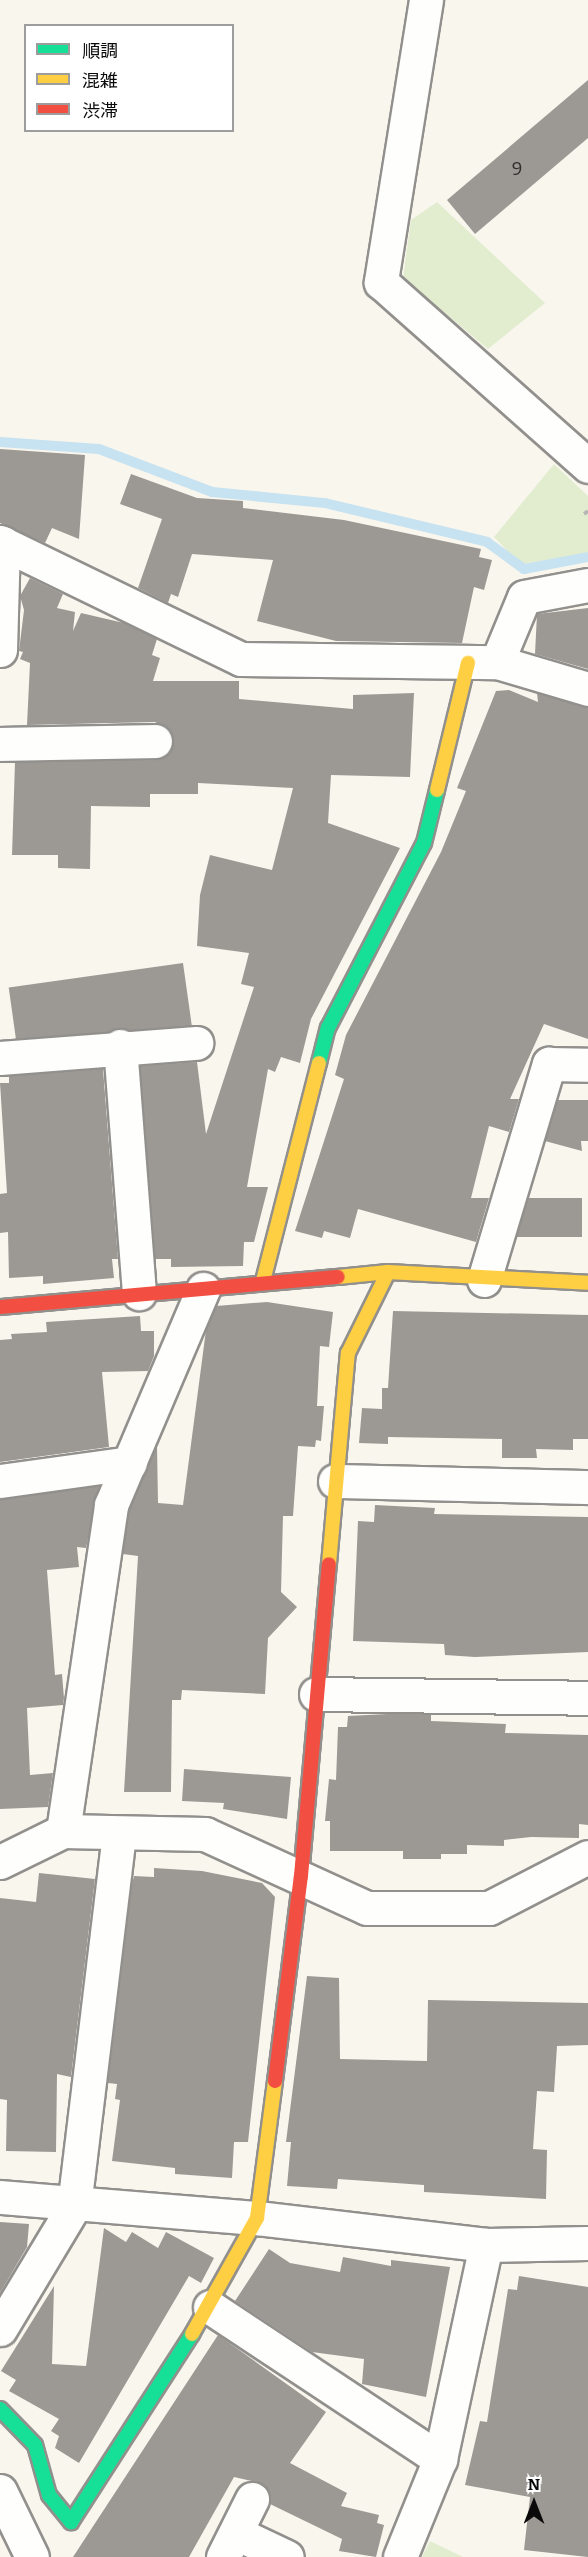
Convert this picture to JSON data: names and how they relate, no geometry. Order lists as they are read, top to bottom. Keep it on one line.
{"house_numbers":["9"],"legend":["順調","混雑","渋滞"],"north":"top"}
